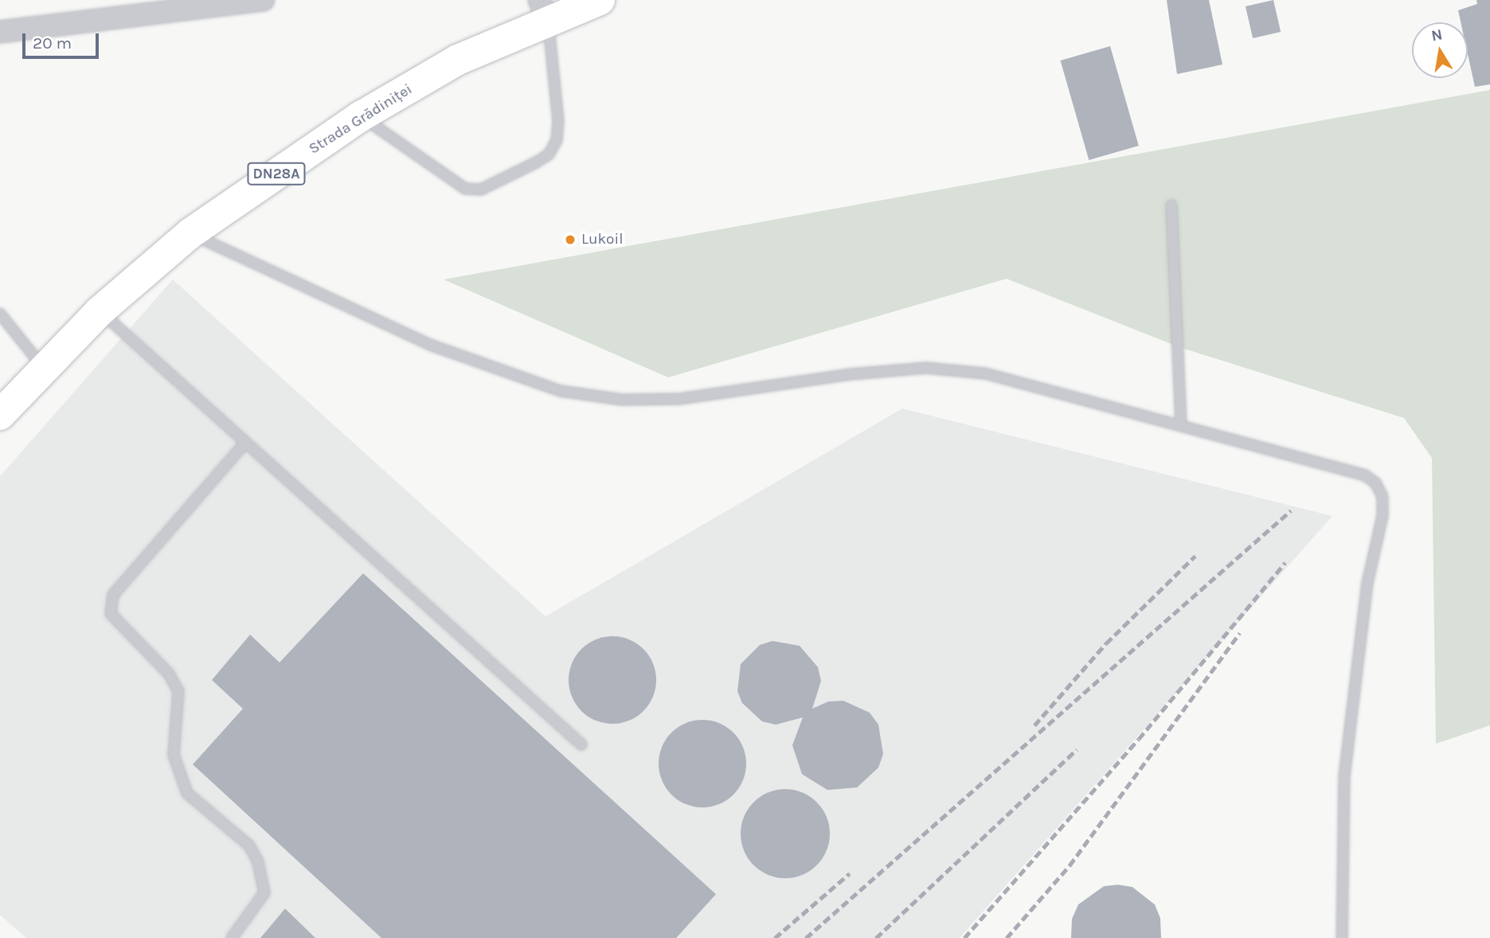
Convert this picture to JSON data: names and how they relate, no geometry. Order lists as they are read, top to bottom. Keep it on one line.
{"streets":{"main road":["Strada Grădiniței","DN28A"]},"places":["Lukoil"],"scale_bar":"20 m","north":"top"}
